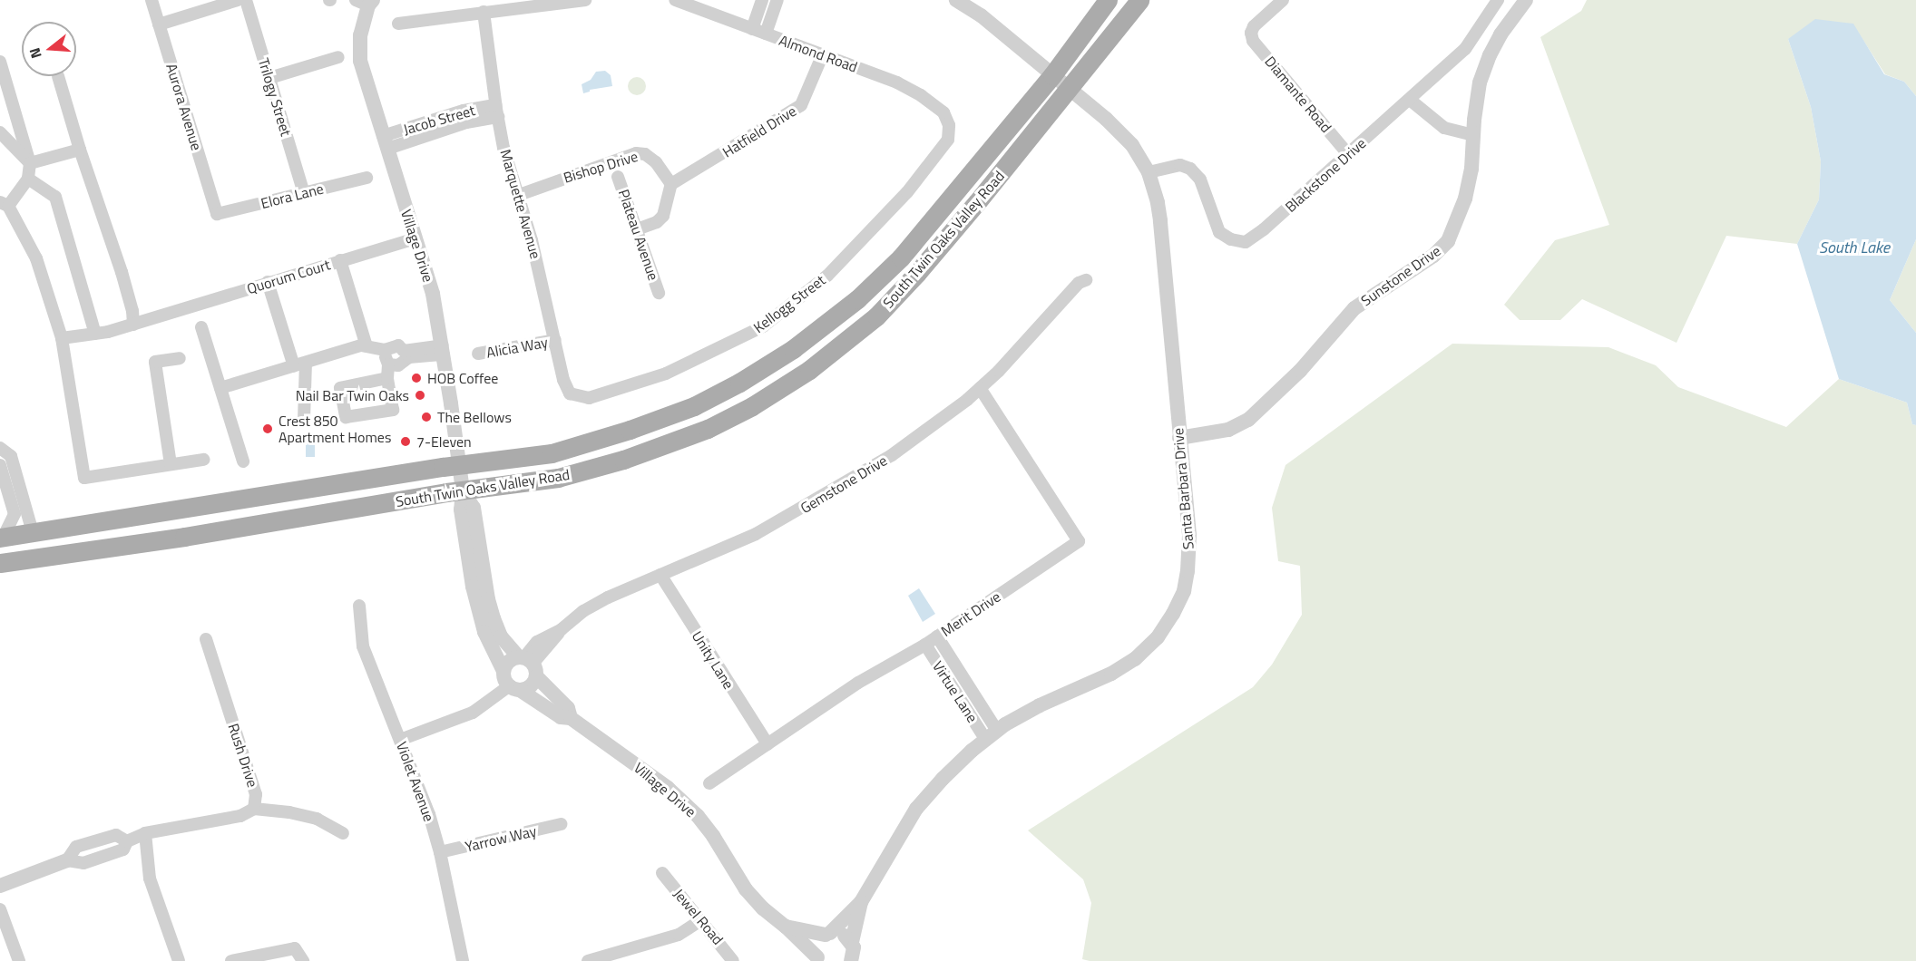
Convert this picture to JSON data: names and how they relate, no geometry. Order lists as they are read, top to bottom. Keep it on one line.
{"streets":{"main road":["South Twin Oaks Valley Road"],"street":["Almond Road","Diamante Road","Trilogy Street","Aurora Avenue","Jacob Street","Hatfield Drive","Bishop Drive","Blackstone Drive","Elora Lane","Marquette Avenue","Plateau Avenue","Village Drive","Sunstone Drive","Quorum Court","Kellogg Street","Alicia Way","Gemstone Drive","Santa Barbara Drive","Merit Drive","Unity Lane","Virtue Lane","Rush Drive","Violet Avenue","Yarrow Way","Jewel Road"]},"crossings":[["Almond Road","Hatfield Drive"],["Almond Road","Kellogg Street"],["Diamante Road","Blackstone Drive"],["Trilogy Street","Elora Lane"],["Aurora Avenue","Elora Lane"],["Jacob Street","Marquette Avenue"],["Jacob Street","Village Drive"],["Hatfield Drive","Bishop Drive"],["Bishop Drive","Marquette Avenue"],["Blackstone Drive","Santa Barbara Drive"],["Marquette Avenue","Kellogg Street"],["Marquette Avenue","Alicia Way"],["South Twin Oaks Valley Road","Village Drive"],["South Twin Oaks Valley Road","Santa Barbara Drive"],["Village Drive","Quorum Court"],["Village Drive","Gemstone Drive"],["Village Drive","Santa Barbara Drive"],["Sunstone Drive","Santa Barbara Drive"],["Gemstone Drive","Merit Drive"],["Gemstone Drive","Unity Lane"],["Santa Barbara Drive","Virtue Lane"],["Merit Drive","Unity Lane"],["Merit Drive","Virtue Lane"],["Violet Avenue","Yarrow Way"]],"water":["South Lake"],"places":["HOB Coffee","Nail Bar Twin Oaks","The Bellows","Crest 850 Apartment Homes","7-Eleven"],"north":"left"}
